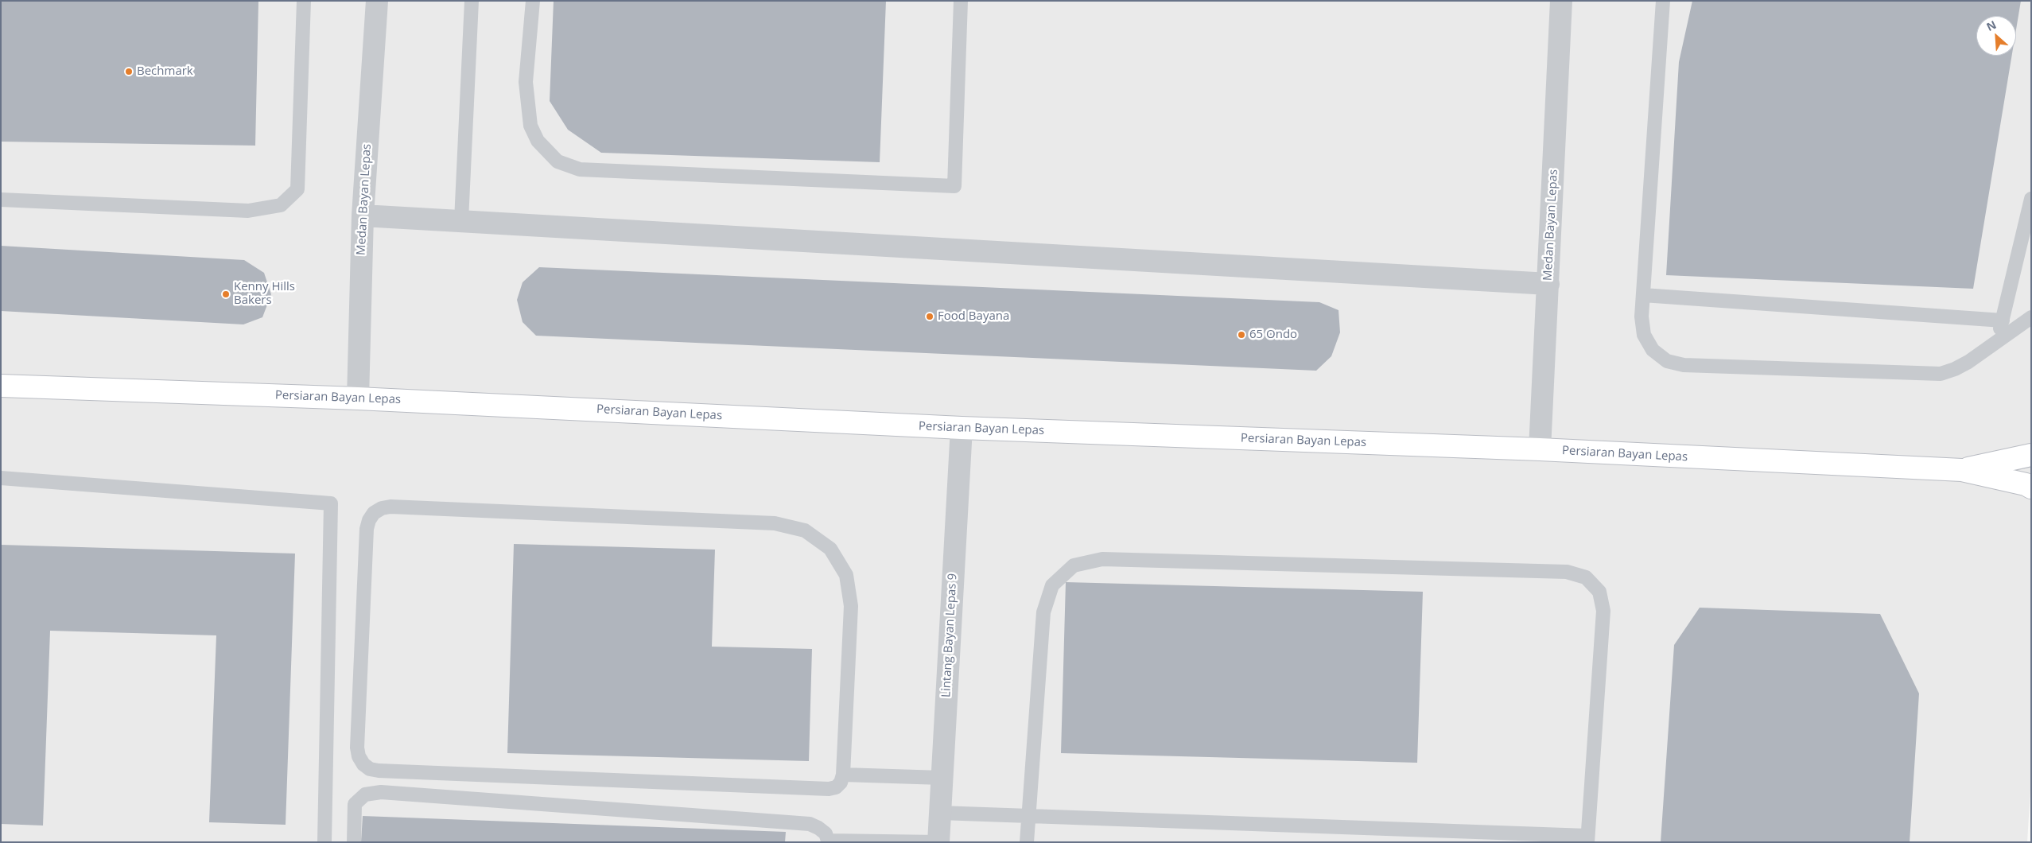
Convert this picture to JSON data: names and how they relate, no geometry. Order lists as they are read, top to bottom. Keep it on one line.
{"streets":{"street":["Medan Bayan Lepas","Persiaran Bayan Lepas","Lintang Bayan Lepas 9"]},"crossings":[["Medan Bayan Lepas","Persiaran Bayan Lepas"],["Persiaran Bayan Lepas","Lintang Bayan Lepas 9"]],"places":["Bechmark","Kenny Hills Bakers","Food Bayana","65 Ondo"],"north":"top left"}
